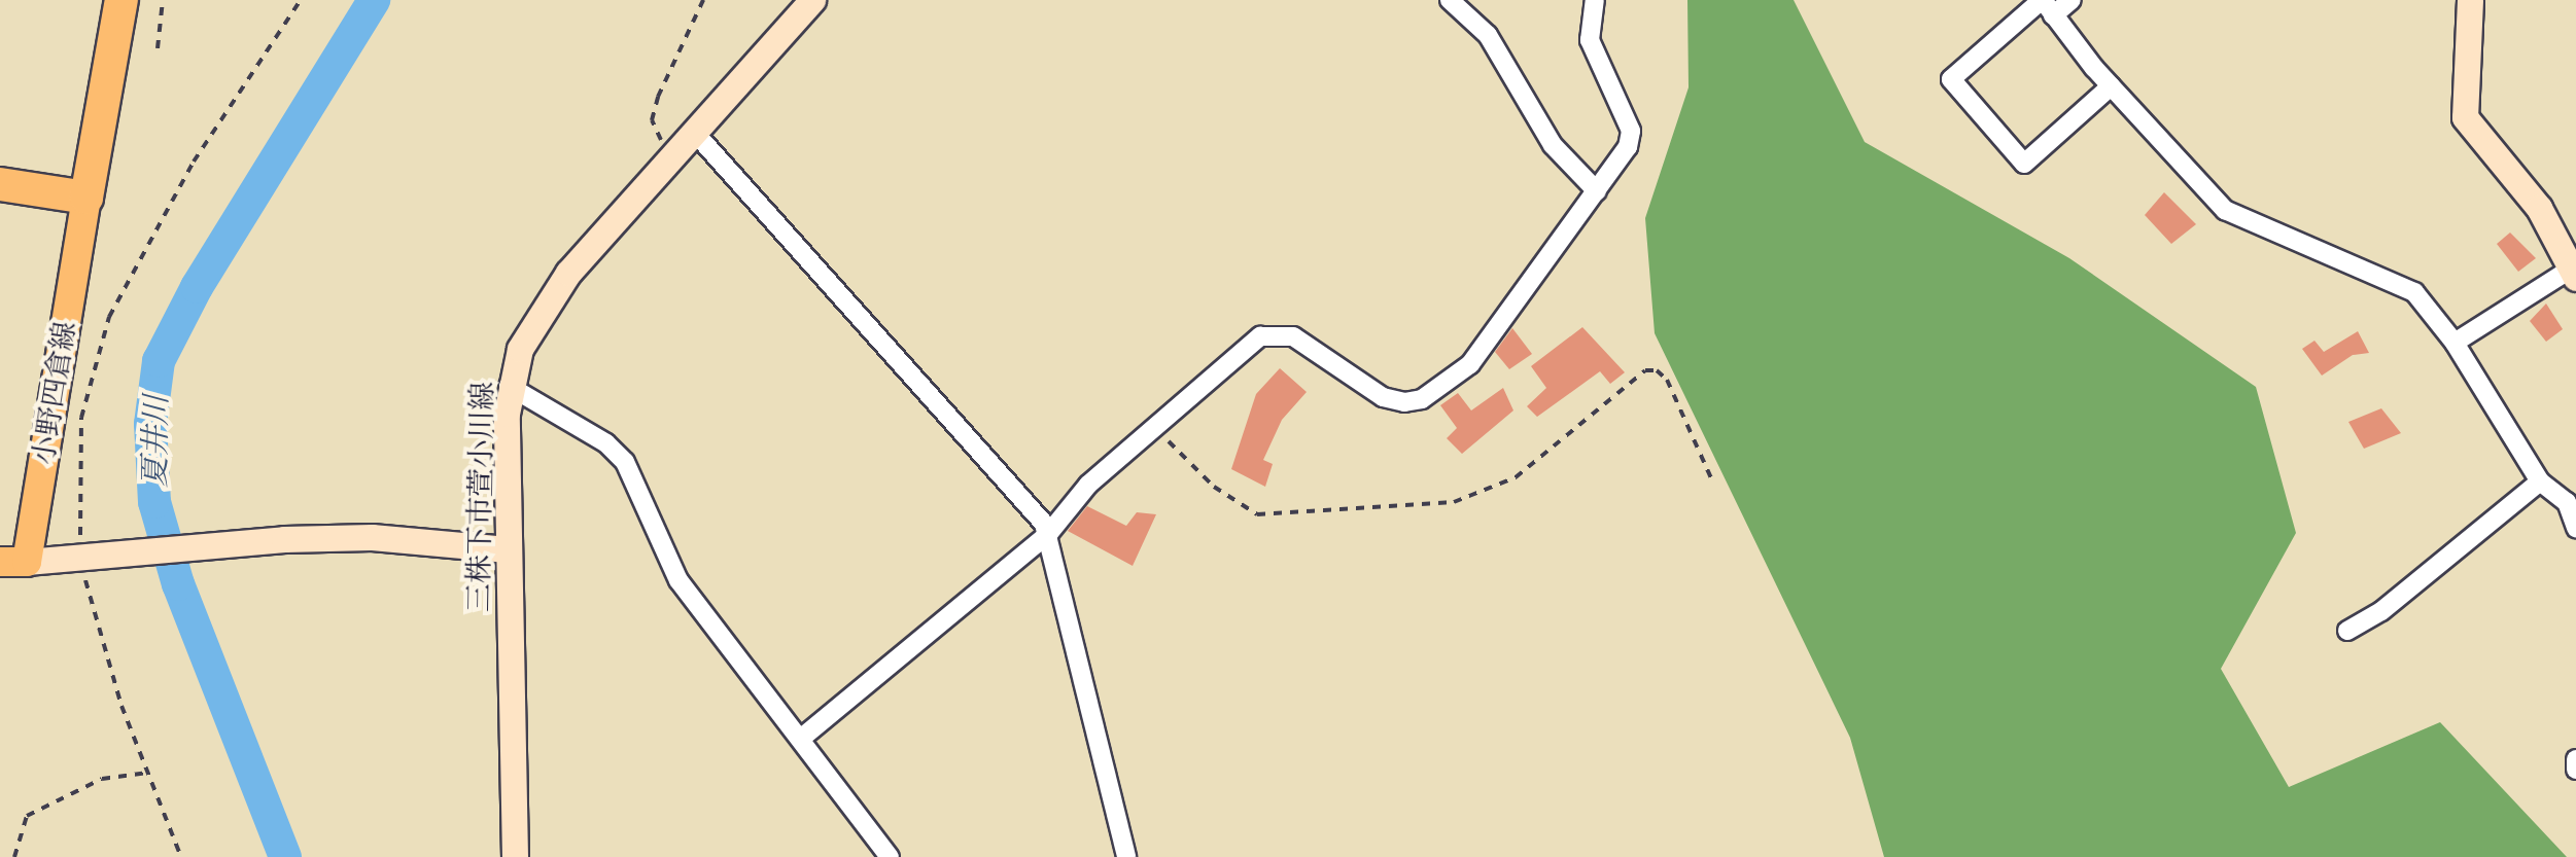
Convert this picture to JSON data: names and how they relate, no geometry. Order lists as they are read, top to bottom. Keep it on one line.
{"streets":{"main road":["小野四倉線","三株下市萱小川線"]},"water":["夏井川"]}
